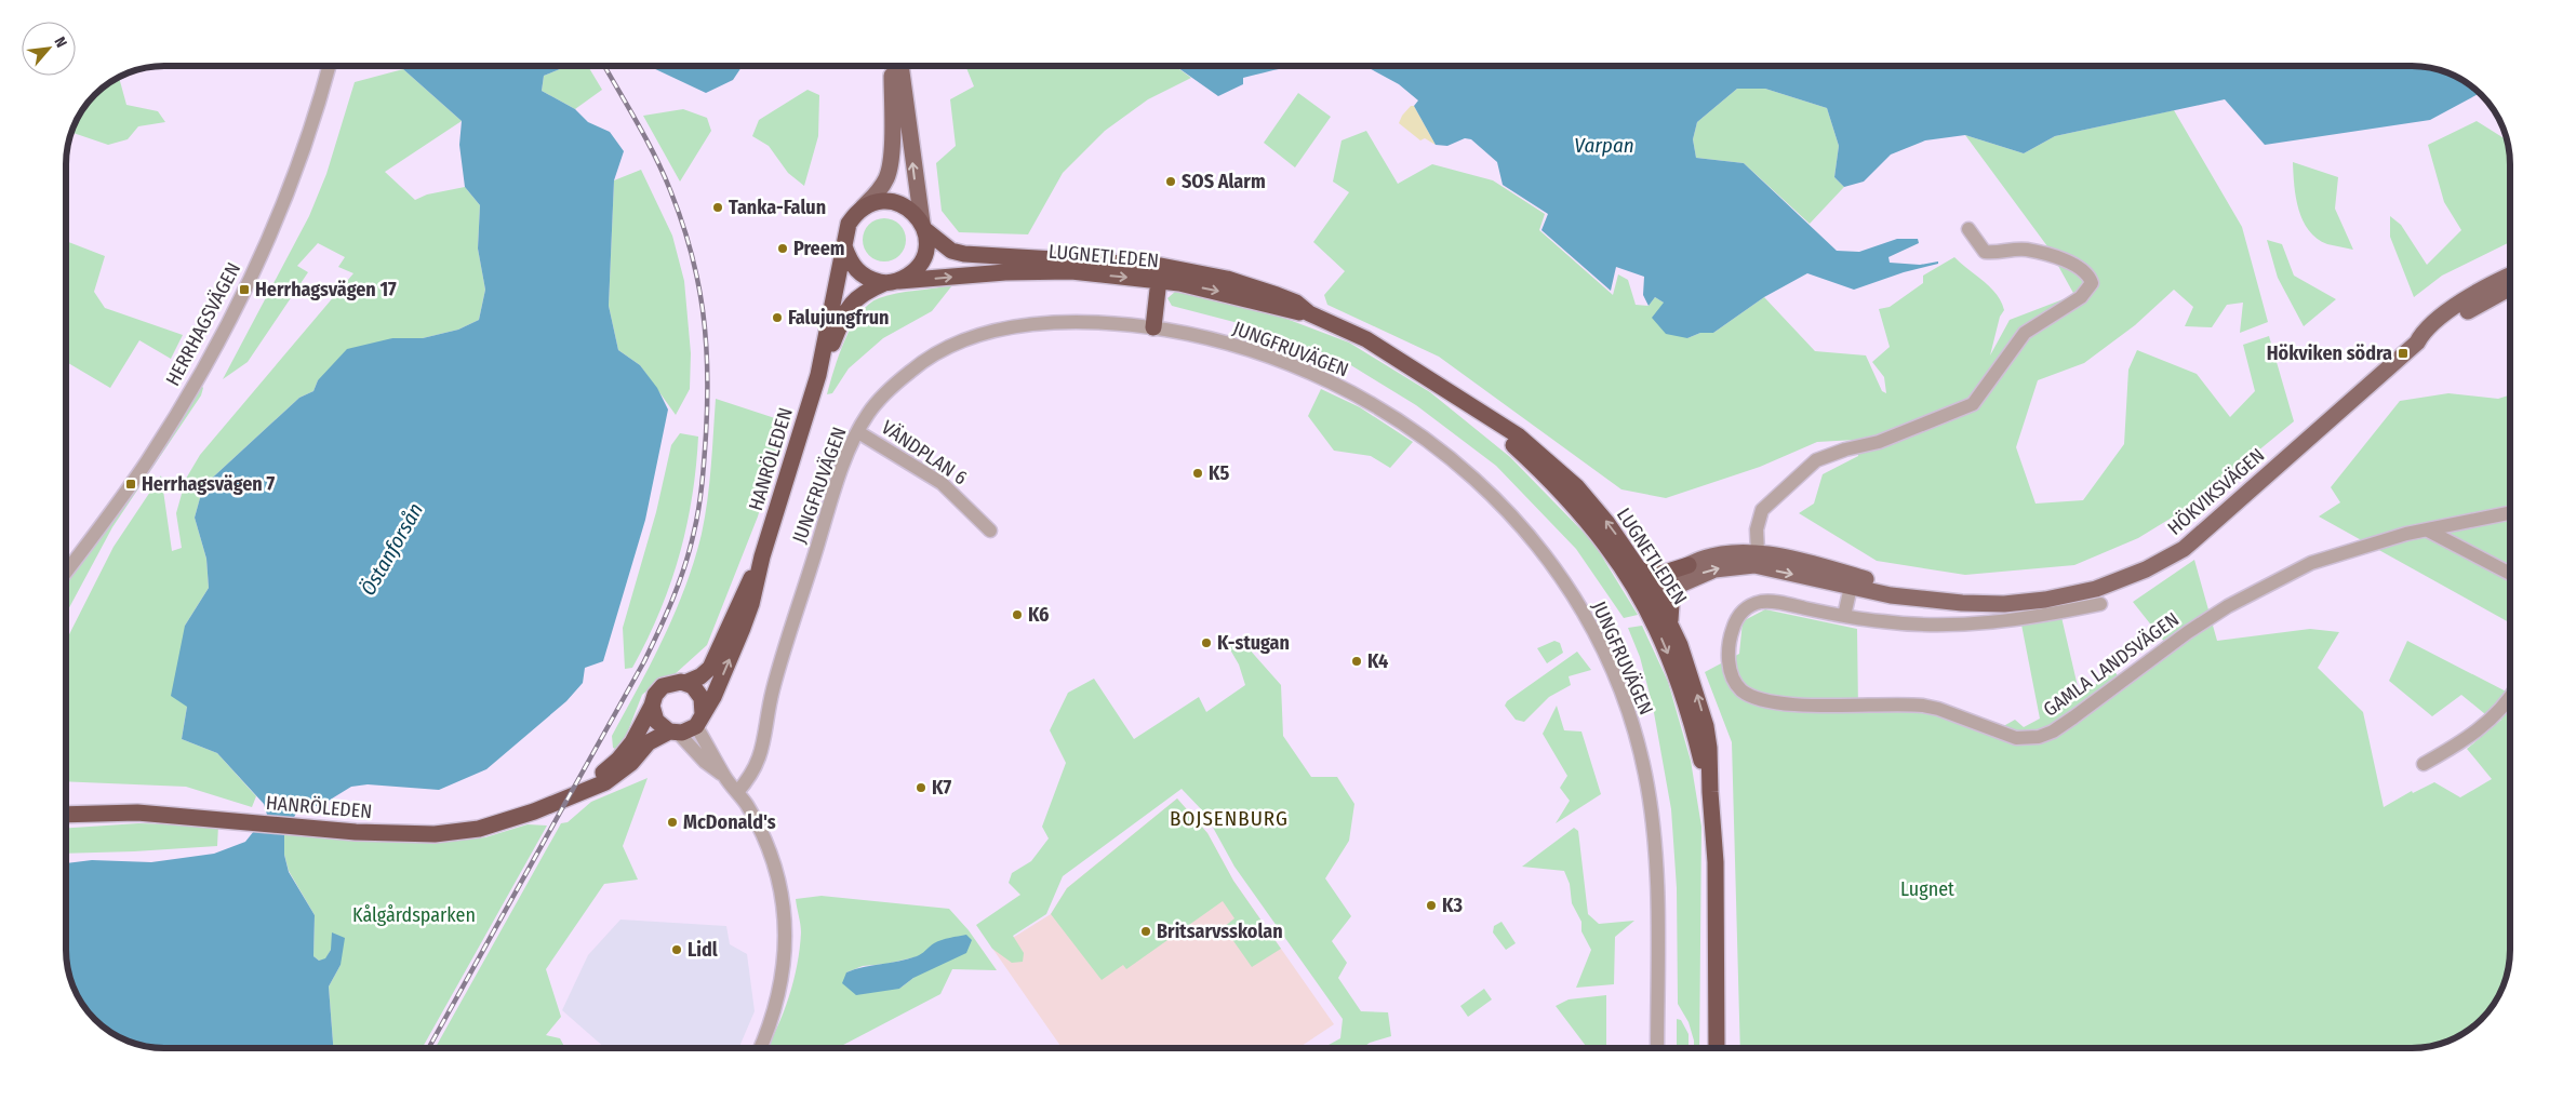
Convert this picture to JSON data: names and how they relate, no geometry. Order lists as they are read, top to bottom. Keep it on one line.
{"streets":{"highway":["LUGNETLEDEN","HANRÖLEDEN"],"main road":["HÖKVIKSVÄGEN"],"street":["HERRHAGSVÄGEN","JUNGFRUVÄGEN","VÄNDPLAN 6","GAMLA LANDSVÄGEN"]},"crossings":[["LUGNETLEDEN","HANRÖLEDEN"],["LUGNETLEDEN","HÖKVIKSVÄGEN"],["JUNGFRUVÄGEN","VÄNDPLAN 6"]],"districts":["BOJSENBURG"],"water":["Varpan","Östanforsån"],"parks":["Lugnet","Kålgårdsparken"],"places":{"other":["SOS Alarm","Tanka-Falun","Preem","Falujungfrun","K5","K6","K-stugan","K4","K7","McDonald's","K3","Britsarvsskolan","Lidl"],"transit":["Herrhagsvägen 17","Hökviken södra","Herrhagsvägen 7"]},"north":"top right"}
